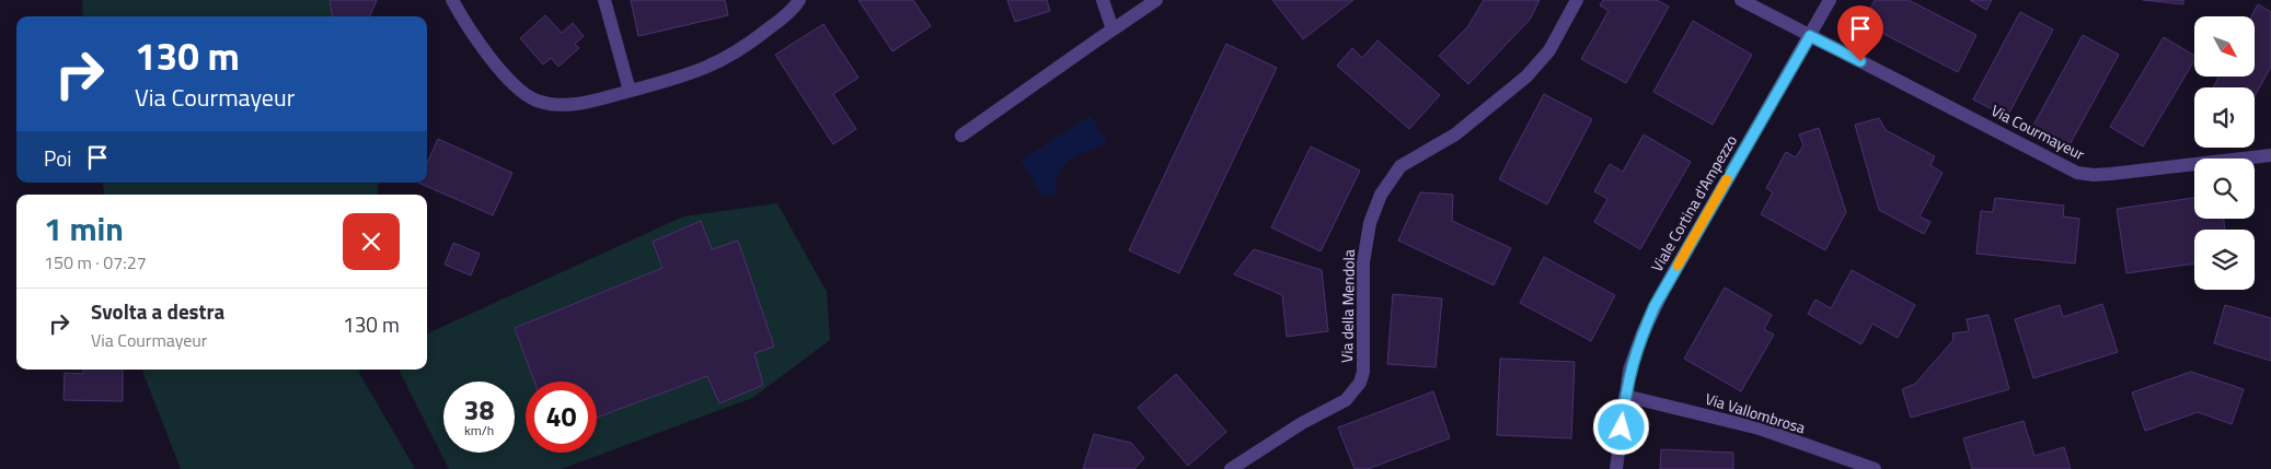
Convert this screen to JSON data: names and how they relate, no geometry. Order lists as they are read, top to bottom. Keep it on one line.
{"streets":{"street":["Via Courmayeur","Viale Cortina d'Ampezzo","Via della Mendola","Via Vallombrosa"]},"crossings":[["Via Courmayeur","Viale Cortina d'Ampezzo"],["Viale Cortina d'Ampezzo","Via Vallombrosa"]],"north":"bottom right","page":{"turn":["130 m","Via Courmayeur"],"then":"Poi","heading":["1 min","150 m · 07:27"],"list":[{"name":"Svolta a destra","note":"Via Courmayeur","value":"130 m"}],"speed":"38 km/h","limit":"40"}}
